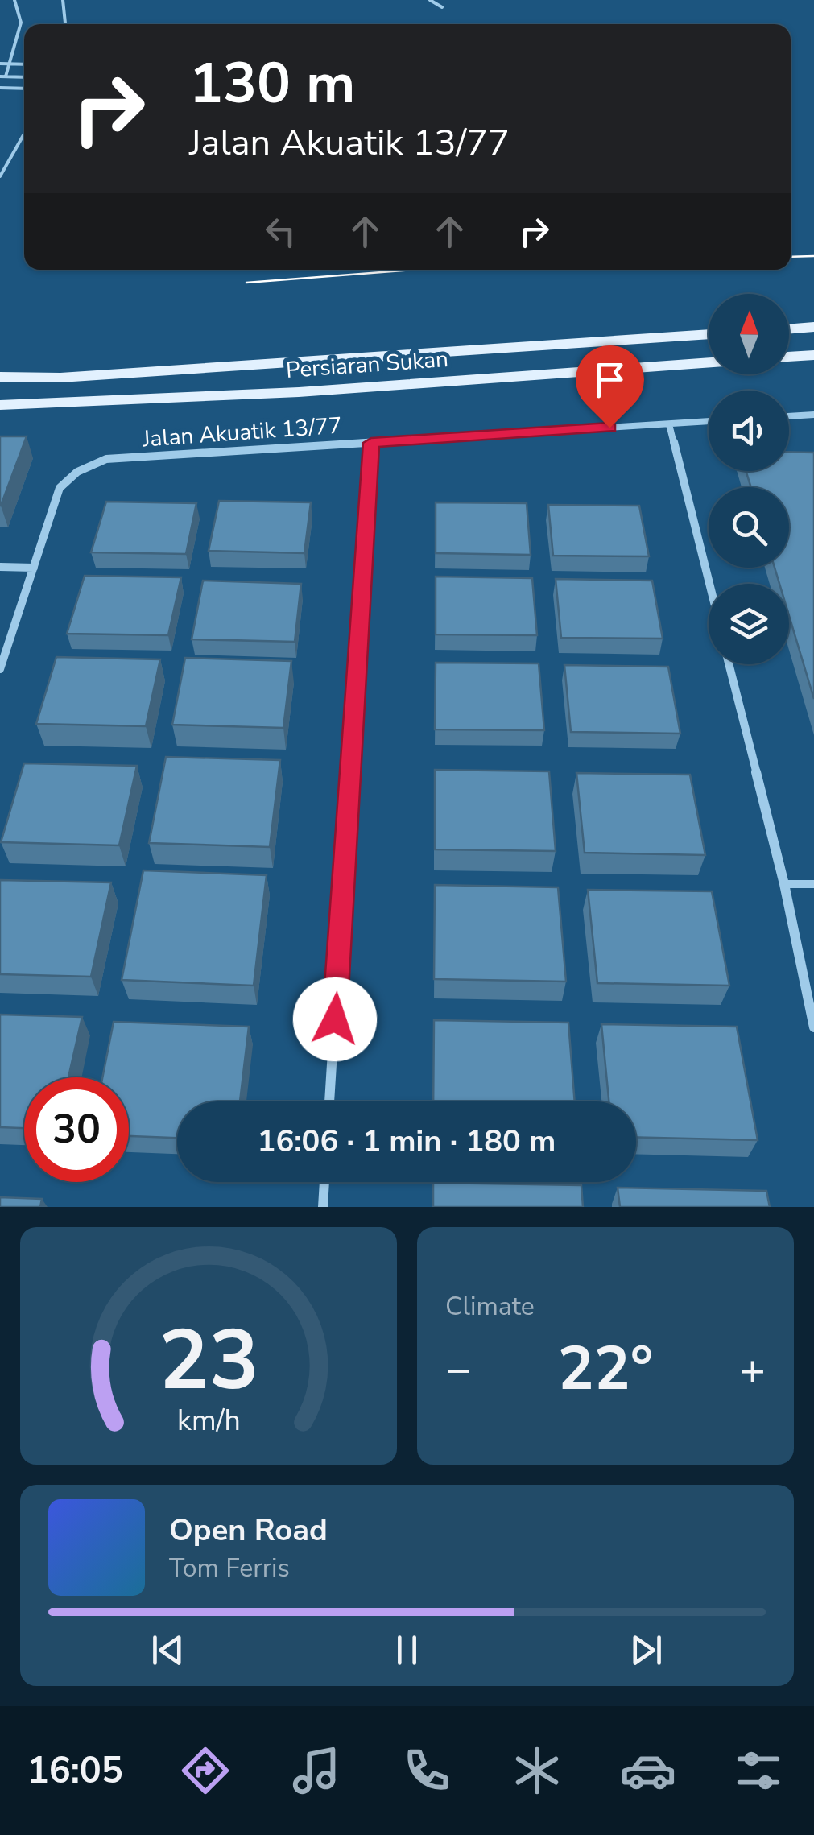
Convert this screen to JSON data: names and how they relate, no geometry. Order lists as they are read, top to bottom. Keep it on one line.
{"streets":{"main road":["Persiaran Sukan"],"street":["Jalan Akuatik 13/77"]},"north":"top","page":{"turn":["130 m","Jalan Akuatik 13/77"],"limit":"30","trip":"16:06 · 1 min · 180 m","tile":"Climate","heat":["−","22°","+"],"song":["Open Road","Tom Ferris"],"tabs":"16:05","gauge":["23","km/h"]}}
